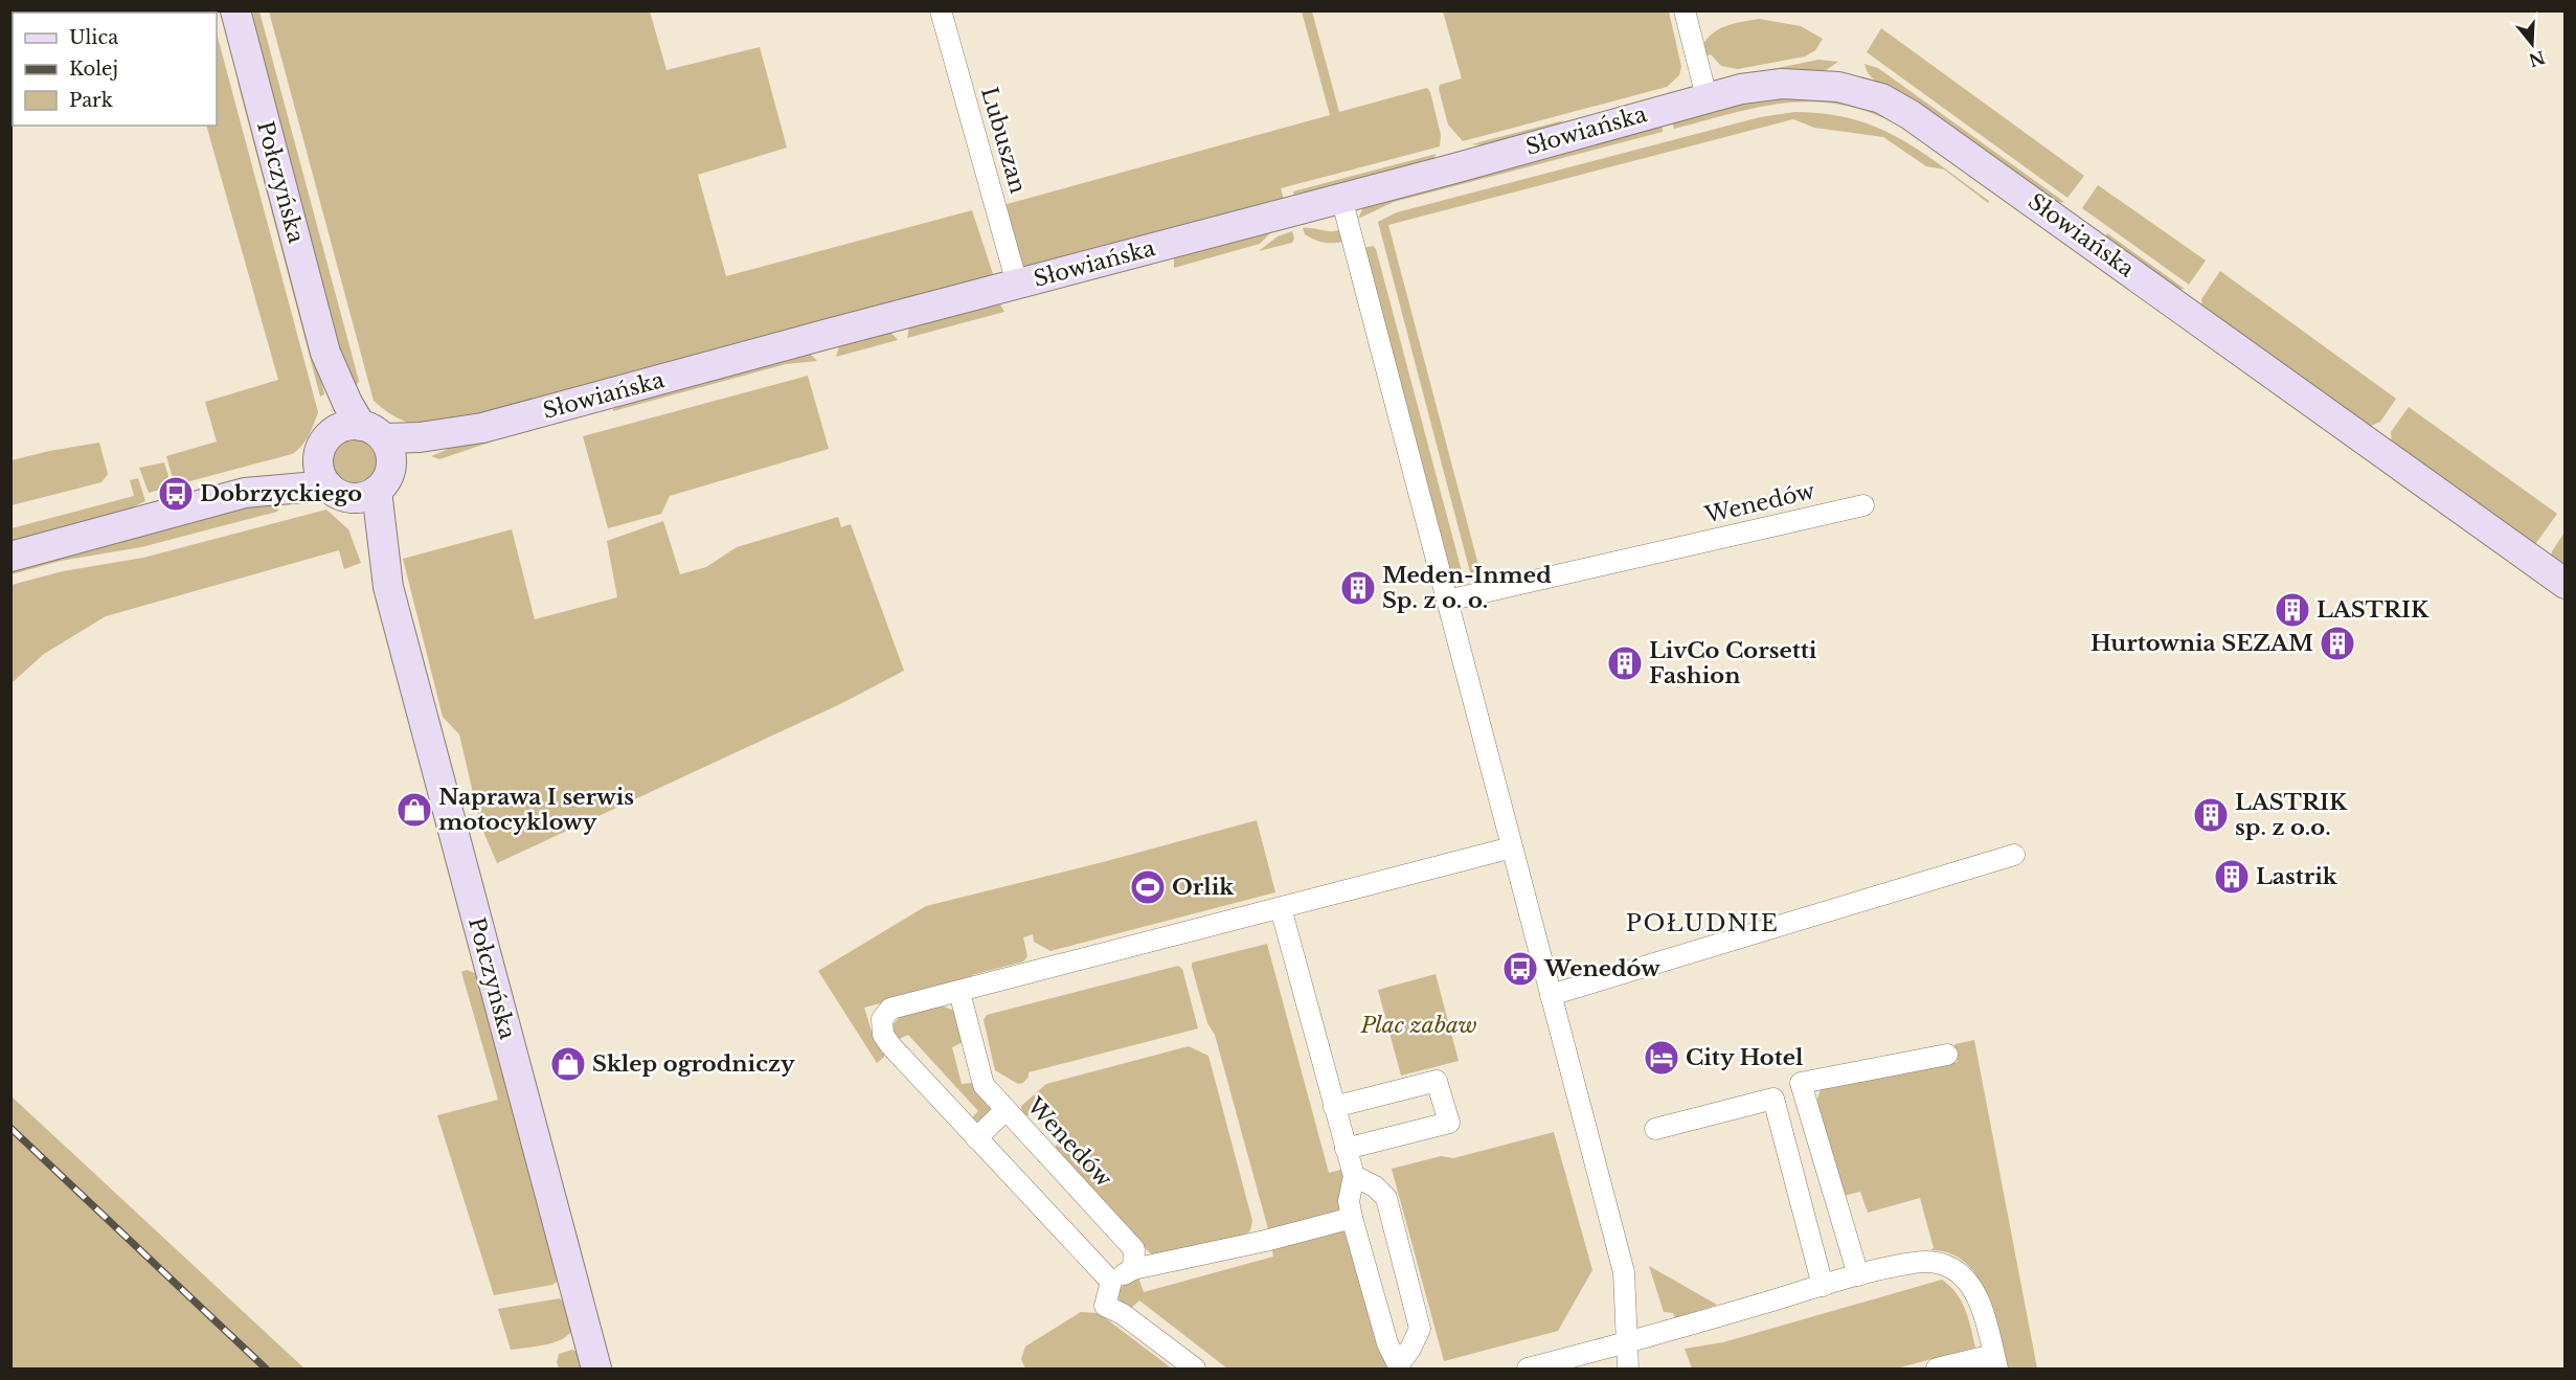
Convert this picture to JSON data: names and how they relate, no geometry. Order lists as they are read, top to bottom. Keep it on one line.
{"streets":{"main road":["Słowiańska","Połczyńska"],"street":["Lubuszan","Wenedów"]},"crossings":[["Słowiańska","Lubuszan"],["Słowiańska","Połczyńska"]],"districts":["POŁUDNIE"],"parks":["Plac zabaw"],"places":{"bus stop":["Dobrzyckiego","Wenedów"],"building":["Meden-Inmed Sp. z o. o.","LASTRIK","Hurtownia SEZAM","LivCo Corsetti Fashion","LASTRIK sp. z o.o.","Lastrik"],"shop":["Naprawa I serwis motocyklowy","Sklep ogrodniczy"],"sports":["Orlik"],"hotel":["City Hotel"]},"legend":["Ulica","Kolej","Park"],"north":"bottom"}
